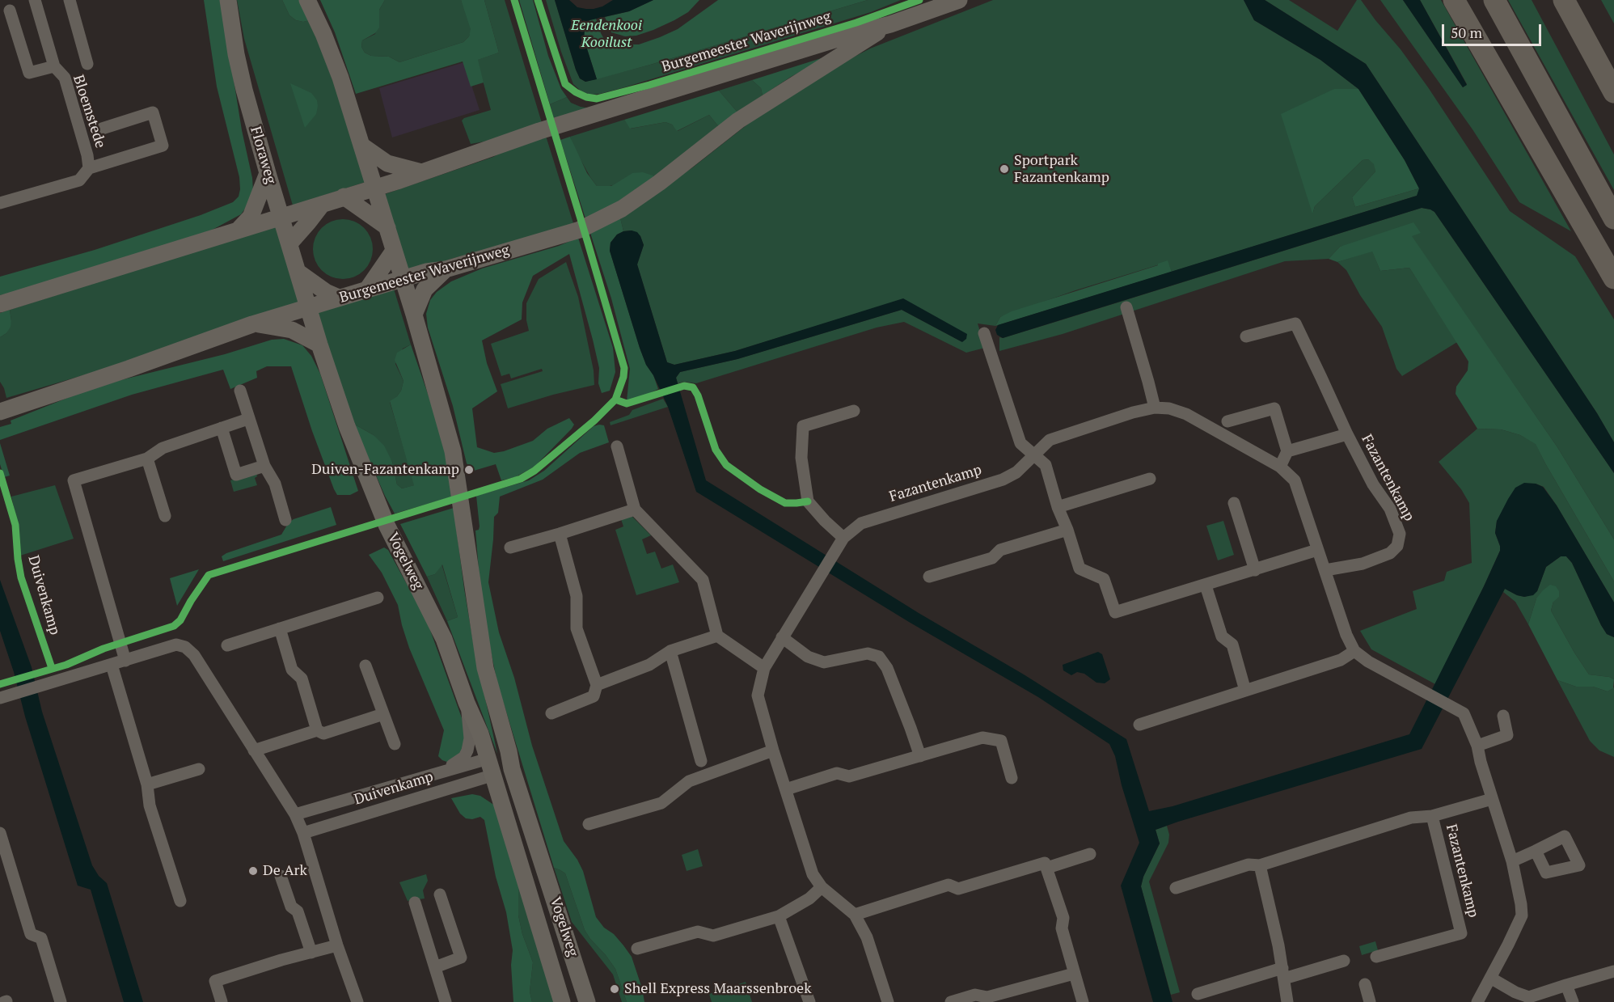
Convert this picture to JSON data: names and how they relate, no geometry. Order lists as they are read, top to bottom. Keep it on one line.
{"streets":{"street":["Burgemeester Waverijnweg","Bloemstede","Floraweg","Fazantenkamp","Vogelweg","Duivenkamp"]},"crossings":[["Burgemeester Waverijnweg","Floraweg"],["Burgemeester Waverijnweg","Vogelweg"],["Floraweg","Vogelweg"],["Vogelweg","Duivenkamp"]],"parks":["Eendenkooi Kooilust"],"places":["Sportpark Fazantenkamp","Duiven-Fazantenkamp","De Ark","Shell Express Maarssenbroek"],"scale_bar":"50 m"}
